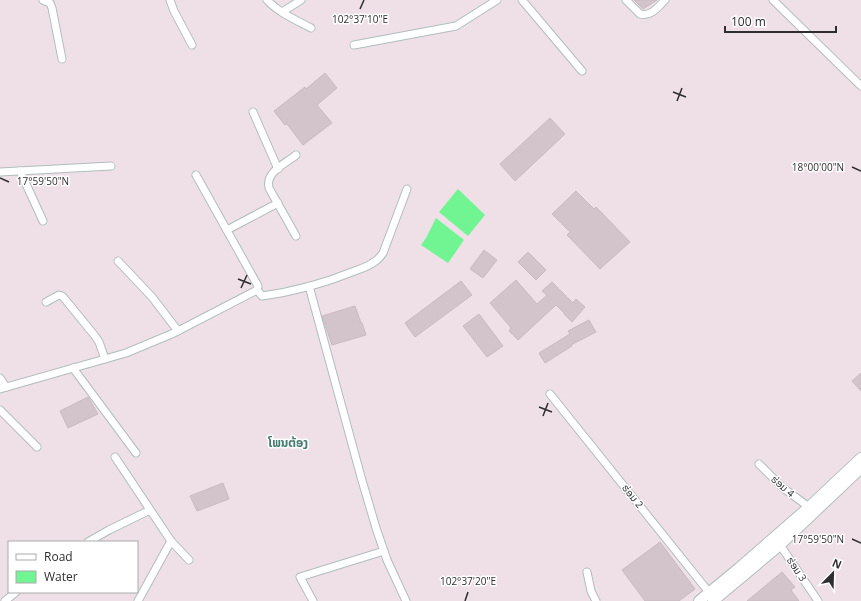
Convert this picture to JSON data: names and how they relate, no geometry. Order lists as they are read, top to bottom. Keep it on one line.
{"streets":{"street":["ຮ່ອມ 4","ຮ່ອມ 2","ຮ່ອມ 3"]},"districts":["ໂພນຕ້ອງ"],"legend":["Road","Water"],"scale_bar":"100 m","north":"top right","coordinates":["102°37'10\"E","18°00'00\"N","17°59'50\"N","102°37'20\"E"]}
